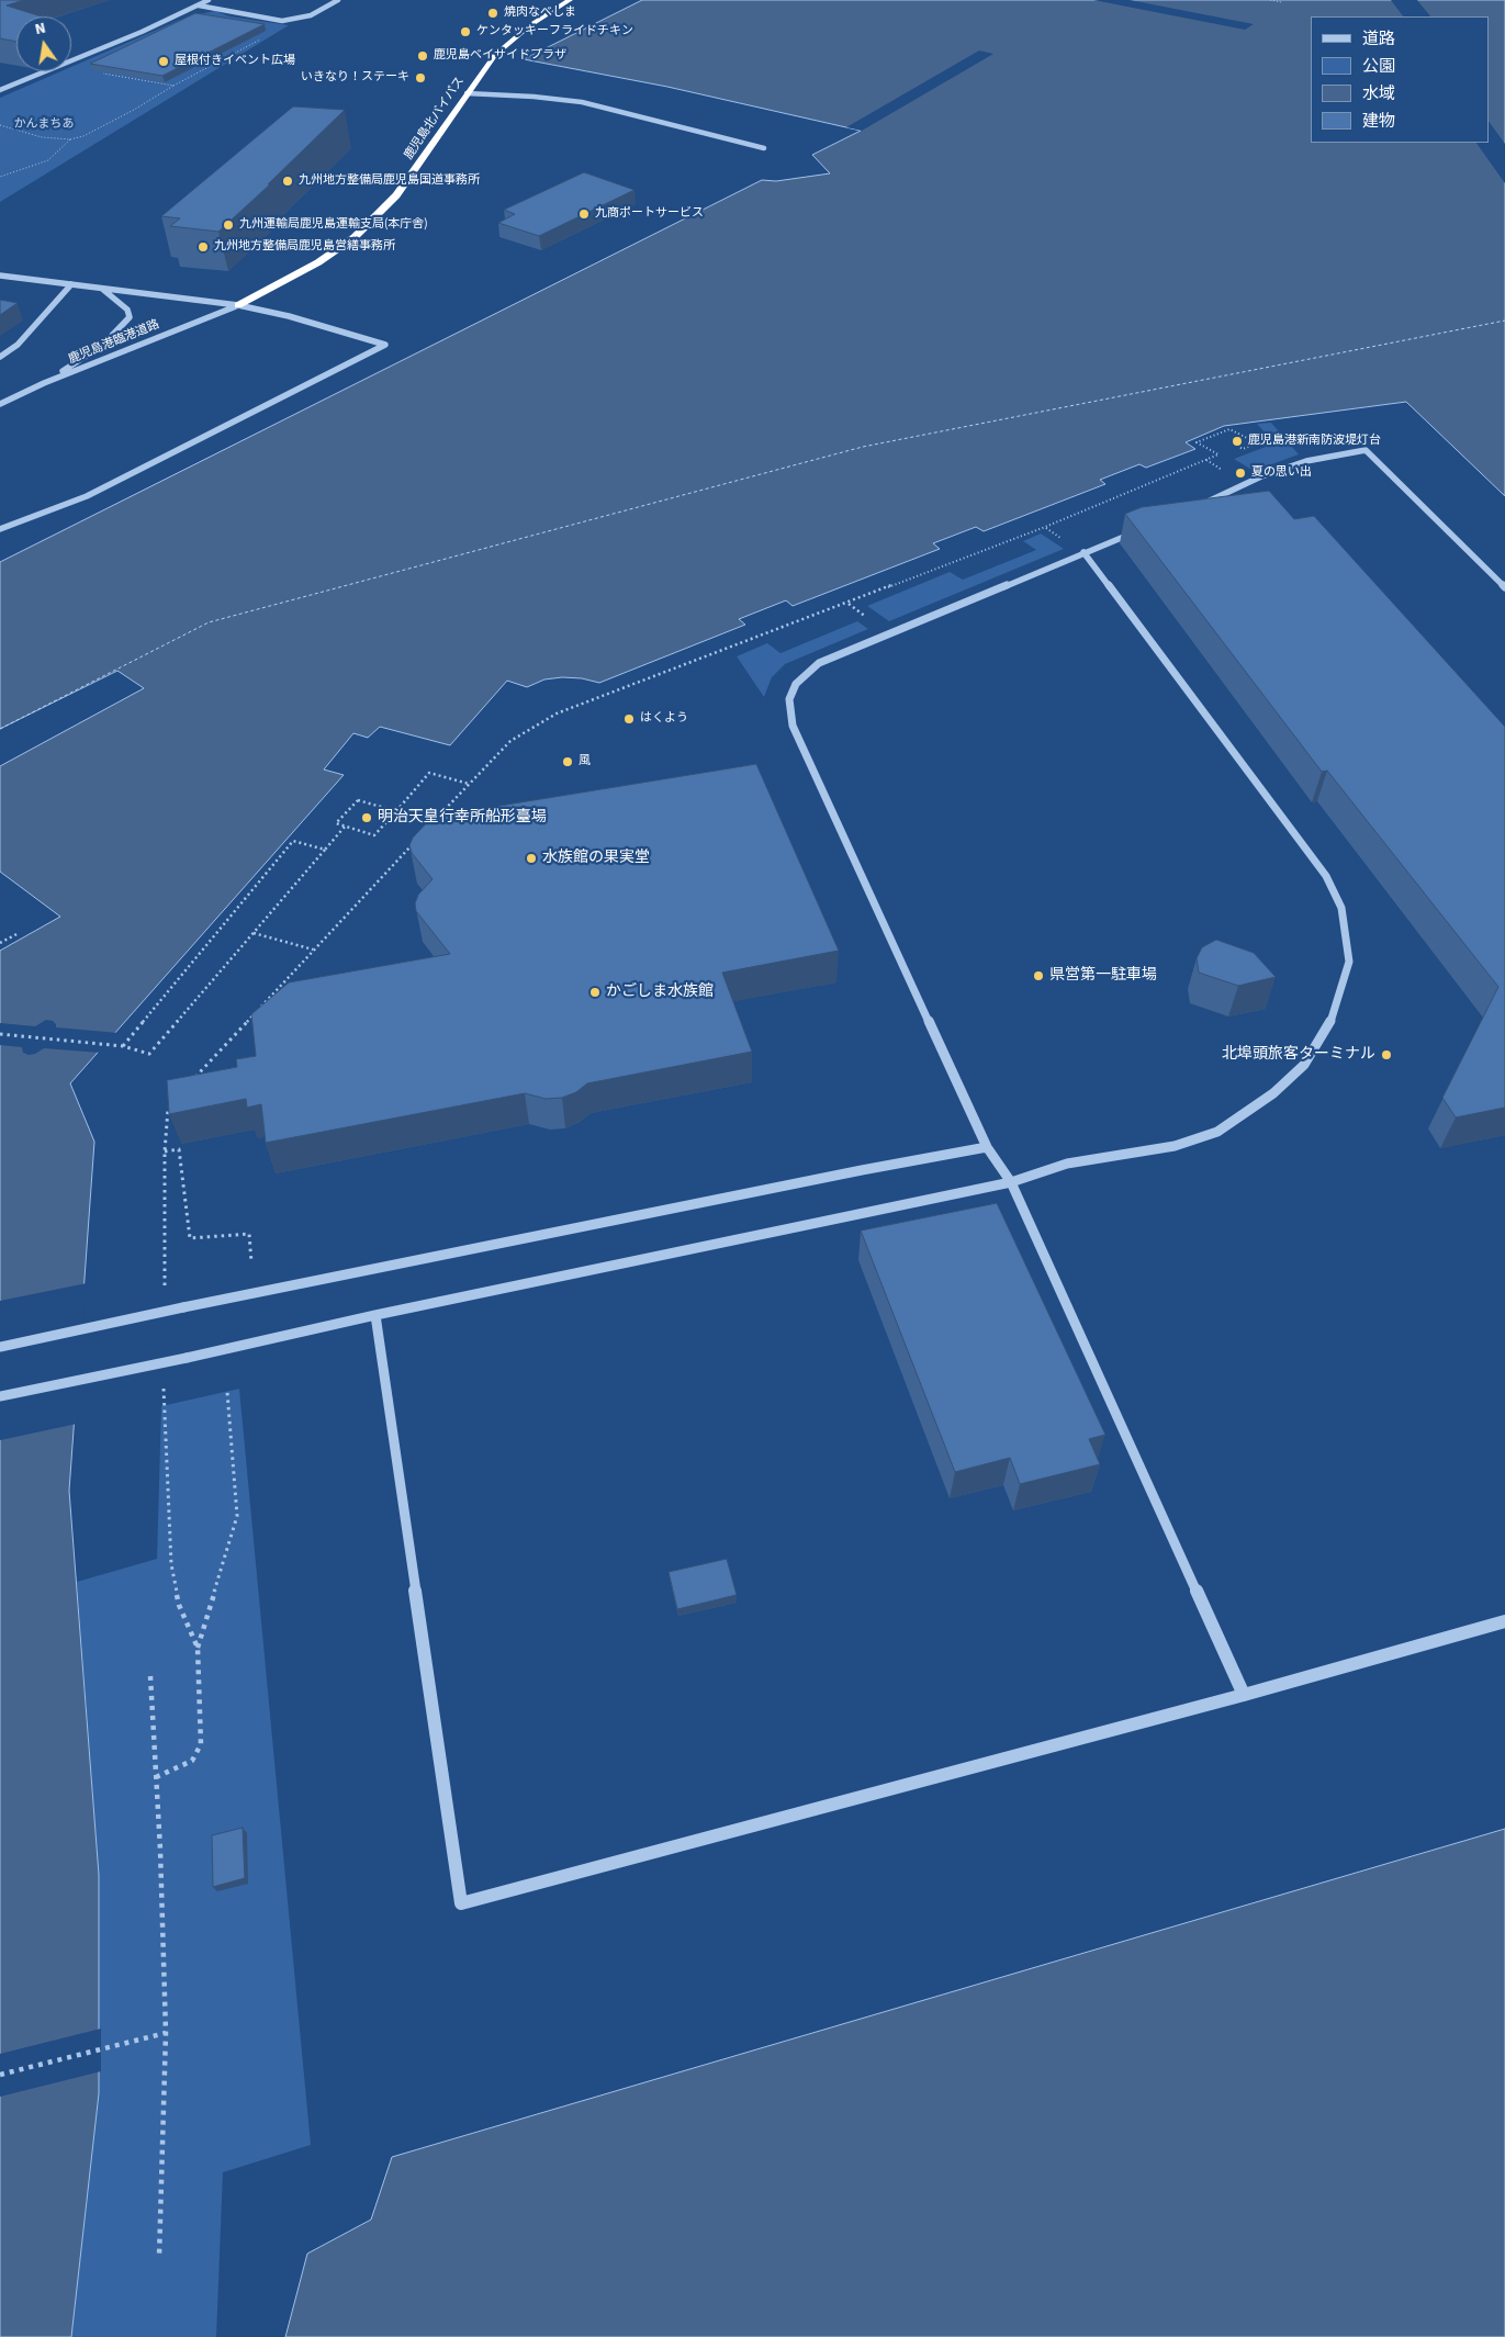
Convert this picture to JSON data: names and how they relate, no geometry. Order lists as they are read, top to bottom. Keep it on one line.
{"streets":{"highway":["鹿児島北バイパス"],"street":["鹿児島港臨港道路"]},"crossings":[["鹿児島北バイパス","鹿児島港臨港道路"]],"parks":["かんまちあ"],"places":["焼肉なべしま","ケンタッキーフライドチキン","鹿児島ベイサイドプラザ","屋根付きイベント広場","いきなり！ステーキ","九州地方整備局鹿児島国道事務所","九商ポートサービス","九州運輸局鹿児島運輸支局(本庁舎)","九州地方整備局鹿児島営繕事務所","鹿児島港新南防波堤灯台","夏の思い出","はくよう","風","明治天皇行幸所船形臺場","水族館の果実堂","県営第一駐車場","かごしま水族館","北埠頭旅客ターミナル"],"legend":["道路","公園","水域","建物"],"north":"top"}
